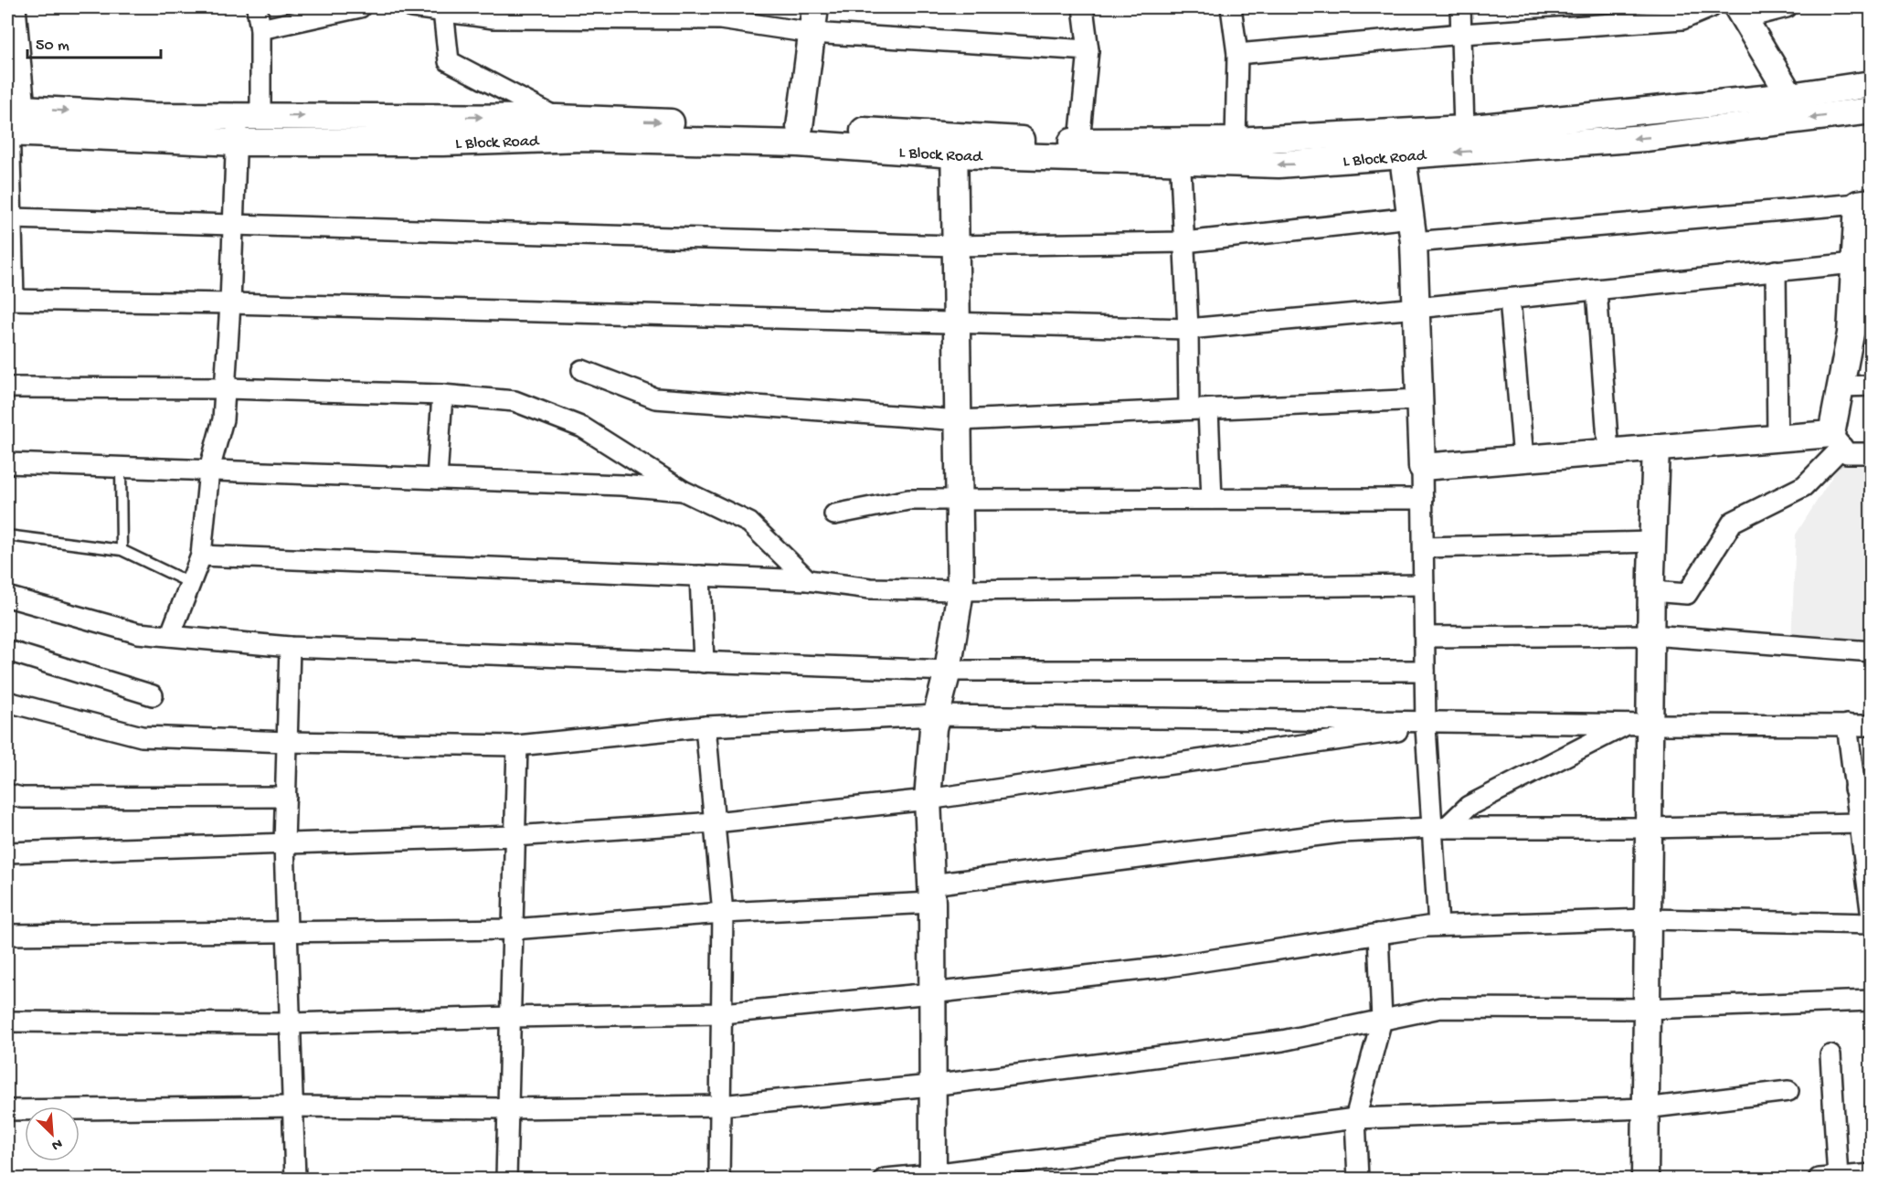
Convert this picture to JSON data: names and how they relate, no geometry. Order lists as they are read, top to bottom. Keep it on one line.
{"streets":{"main road":["L Block Road"]},"scale_bar":"50 m","north":"bottom right"}
